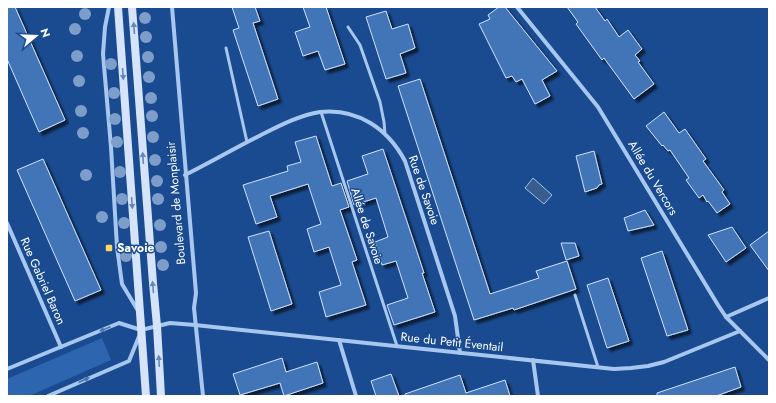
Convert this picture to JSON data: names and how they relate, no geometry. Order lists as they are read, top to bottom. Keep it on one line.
{"streets":{"street":["Allée du Vercors","Rue de Savoie","Boulevard de Monplaisir","Rue Gabriel Baron","Rue du Petit Éventail"],"lane":["Allée de Savoie"]},"crossings":[["Allée du Vercors","Rue du Petit Éventail"],["Rue de Savoie","Boulevard de Monplaisir"],["Rue de Savoie","Allée de Savoie"],["Rue de Savoie","Rue du Petit Éventail"],["Boulevard de Monplaisir","Rue du Petit Éventail"],["Allée de Savoie","Rue du Petit Éventail"]],"places":{"transit":["Savoie"]},"north":"right"}
